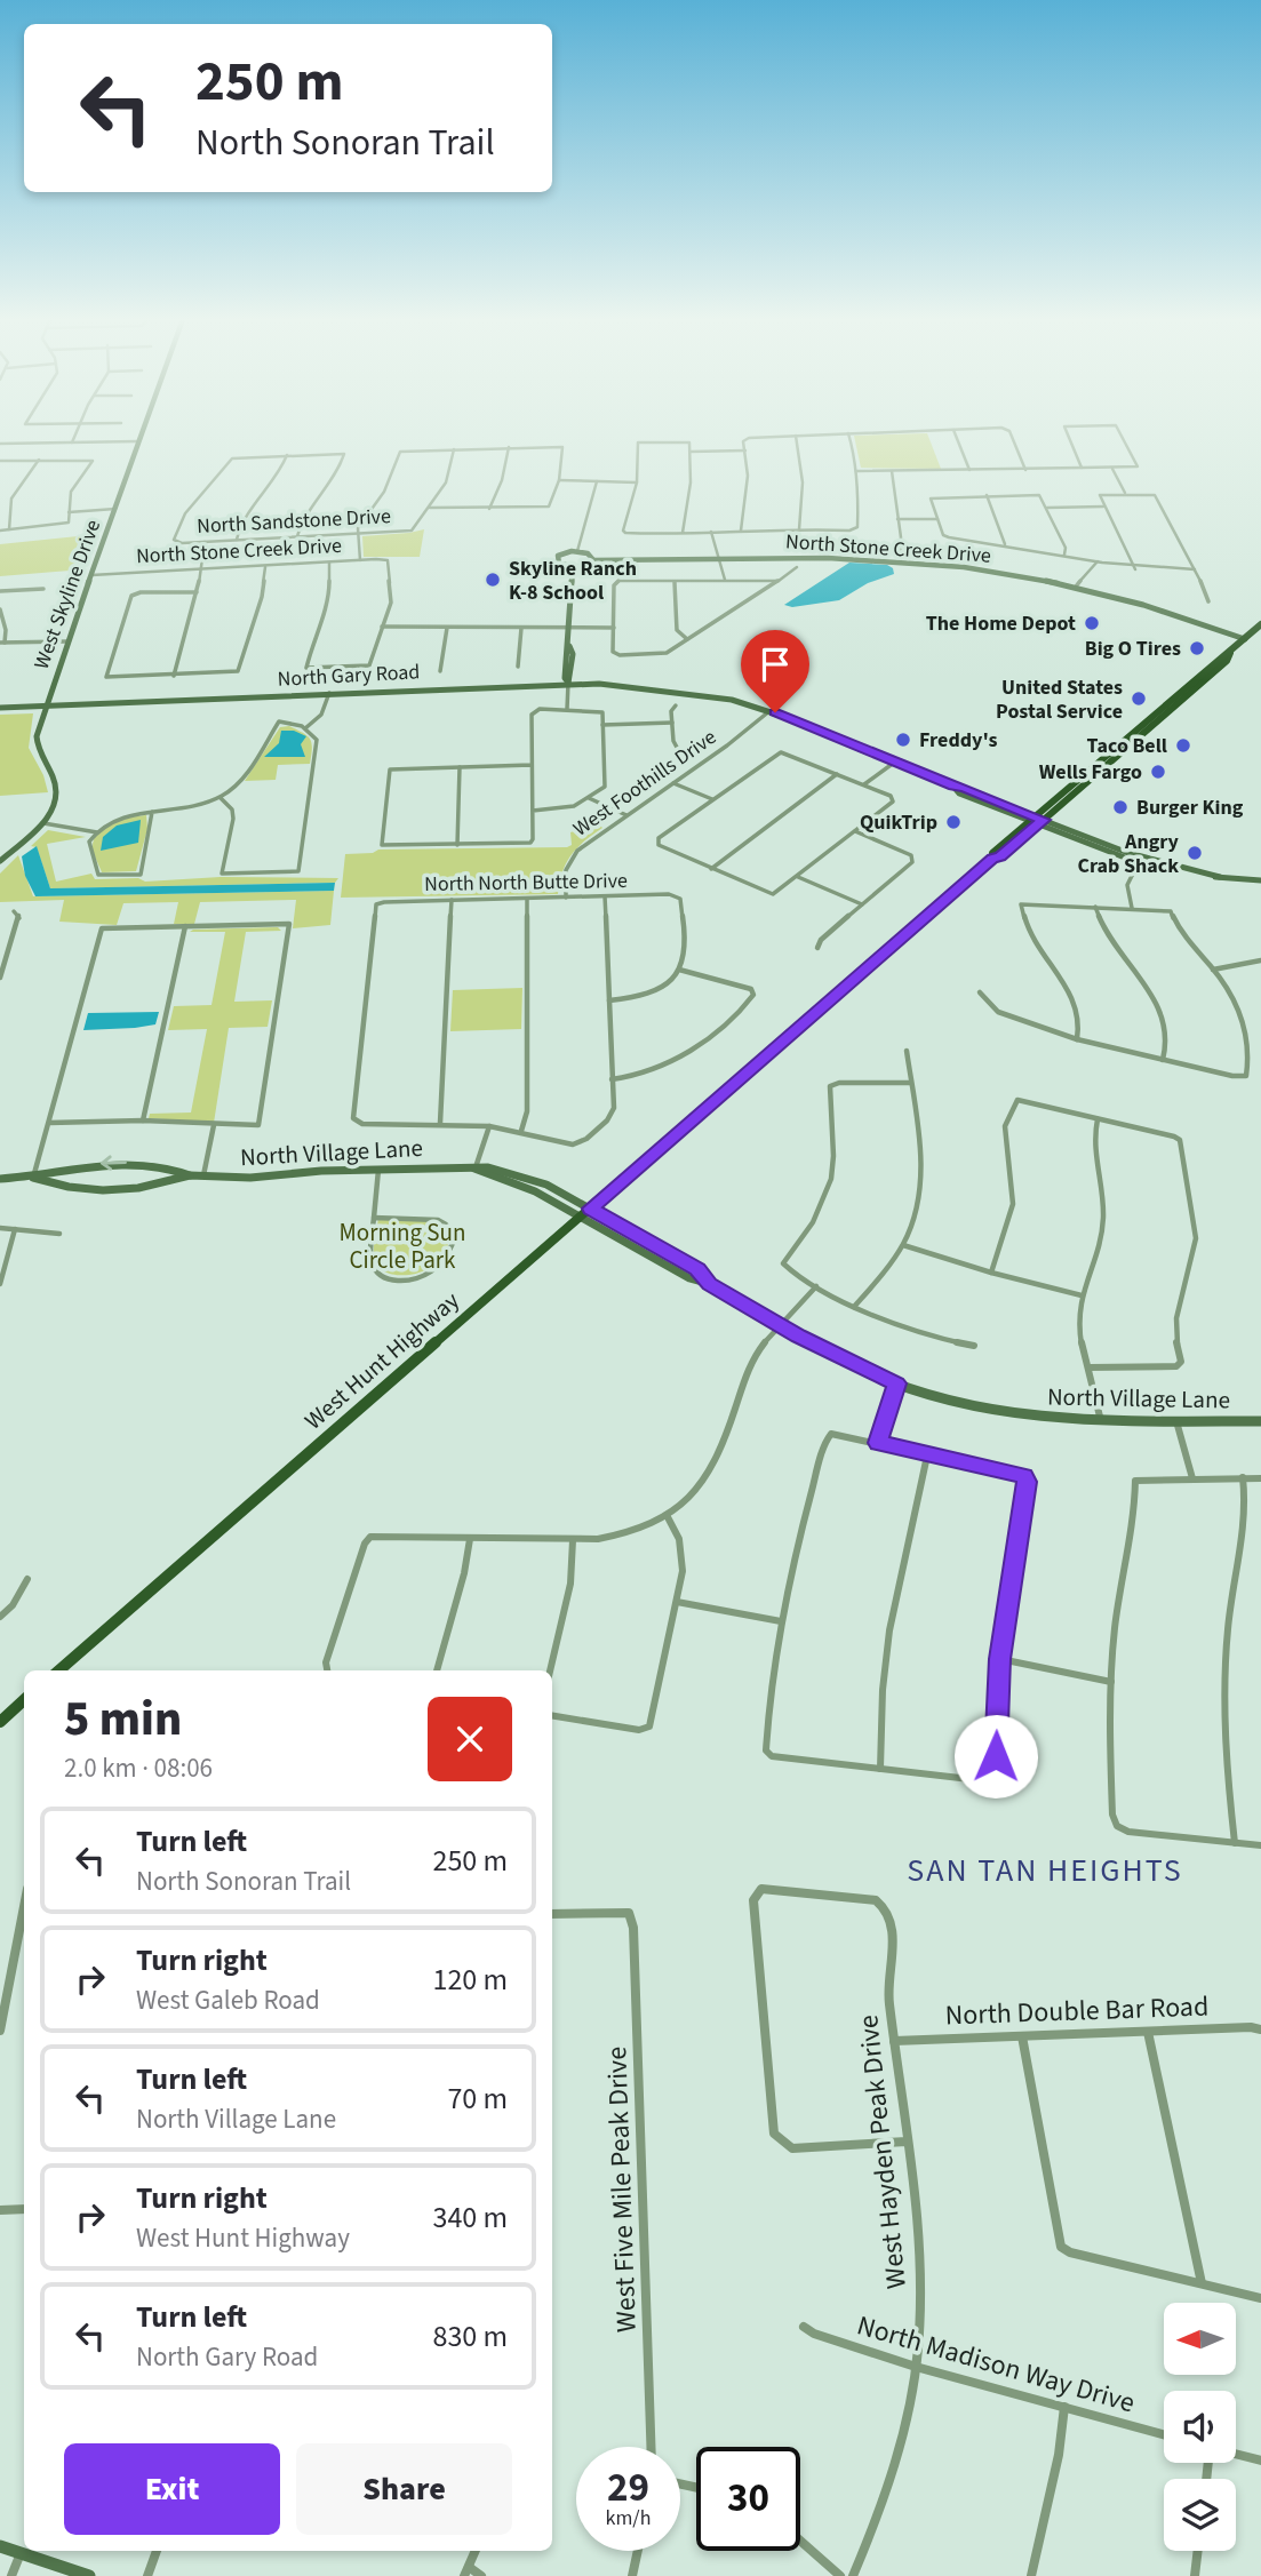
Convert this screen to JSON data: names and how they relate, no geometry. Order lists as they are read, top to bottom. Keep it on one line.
{"streets":{"main road":["West Hunt Highway"],"street":["North Sandstone Drive","North Stone Creek Drive","West Skyline Drive","North Gary Road","West Foothills Drive","North North Butte Drive","North Village Lane","North Double Bar Road","West Hayden Peak Drive","West Five Mile Peak Drive","North Madison Way Drive"]},"crossings":[["North Stone Creek Drive","West Skyline Drive"],["North Stone Creek Drive","West Hunt Highway"],["West Skyline Drive","North Gary Road"],["North Gary Road","West Foothills Drive"],["North Gary Road","West Hunt Highway"],["West Foothills Drive","North North Butte Drive"],["North Village Lane","West Hunt Highway"],["North Double Bar Road","West Hayden Peak Drive"],["West Hayden Peak Drive","North Madison Way Drive"]],"districts":["SAN TAN HEIGHTS"],"parks":["Morning Sun Circle Park"],"places":["Skyline Ranch K-8 School","The Home Depot","Big O Tires","United States Postal Service","Freddy's","Taco Bell","Wells Fargo","Burger King","QuikTrip","Angry Crab Shack"],"north":"left","page":{"turn":["250 m","North Sonoran Trail"],"heading":["5 min","2.0 km · 08:06"],"list":[{"name":"Turn left","note":"North Sonoran Trail","value":"250 m"},{"name":"Turn right","note":"West Galeb Road","value":"120 m"},{"name":"Turn left","note":"North Village Lane","value":"70 m"},{"name":"Turn right","note":"West Hunt Highway","value":"340 m"},{"name":"Turn left","note":"North Gary Road","value":"830 m"}],"buttons":["Exit","Share"],"speed":"29 km/h","limit":"30"}}
